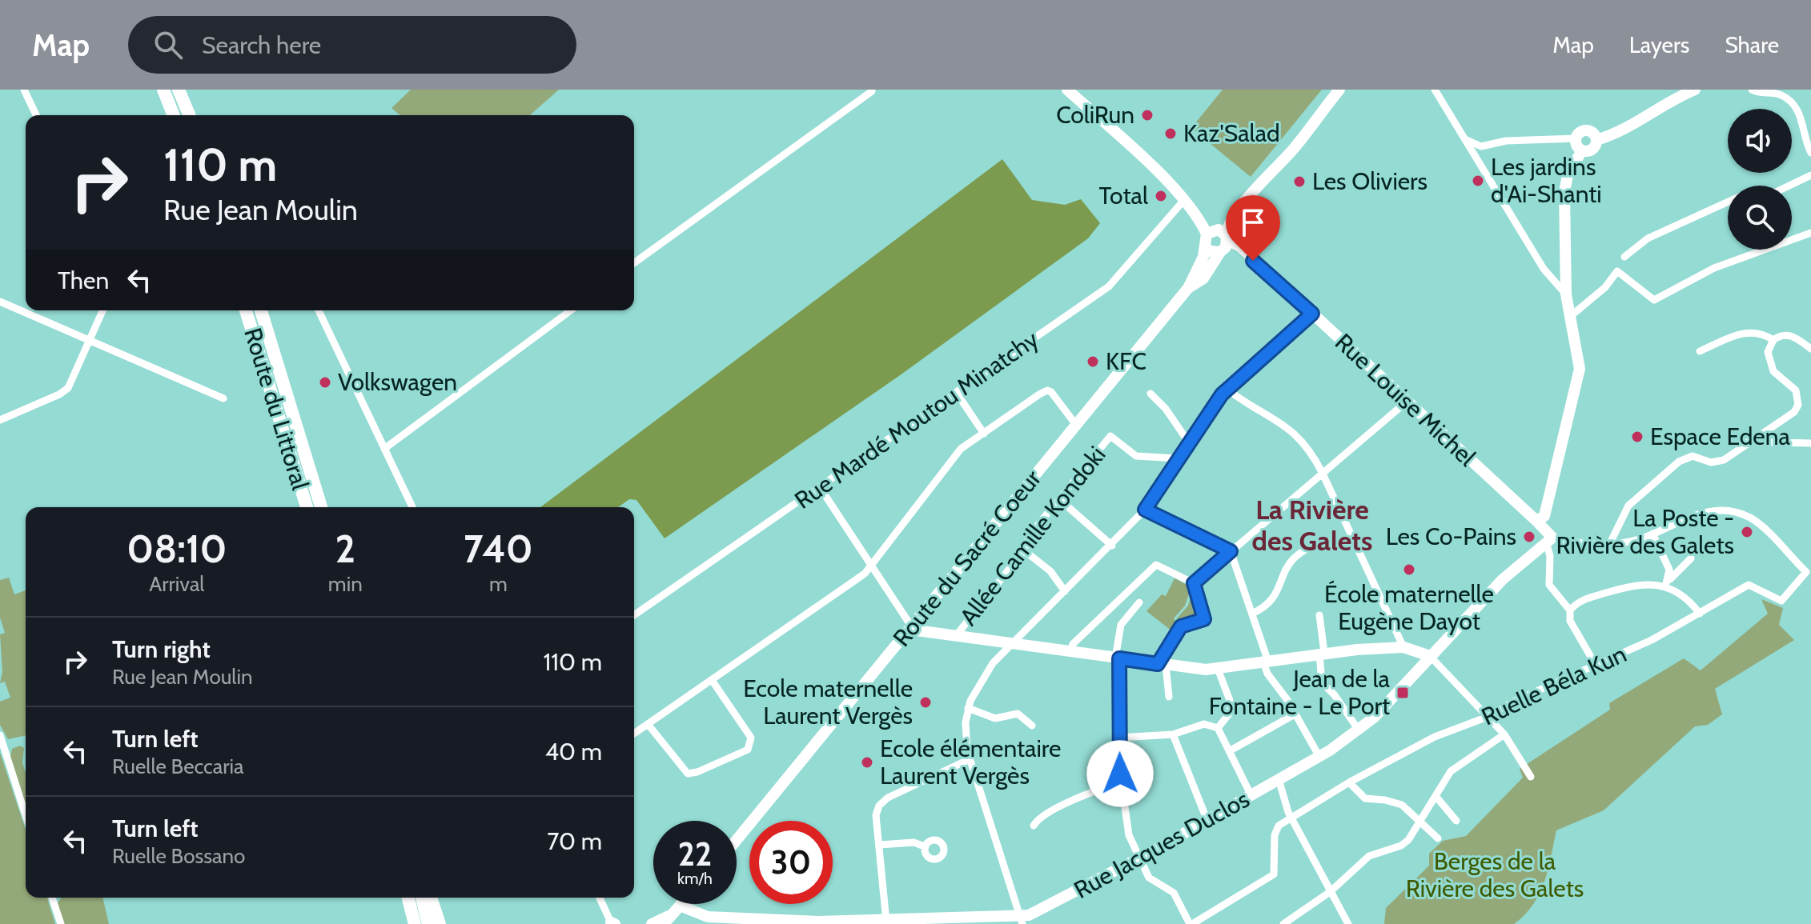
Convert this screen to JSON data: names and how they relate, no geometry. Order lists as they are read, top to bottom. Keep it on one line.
{"streets":{"highway":["Route du Littoral"],"street":["Rue Louise Michel","Rue Mardé Moutou Minatchy","Allée Camille Kondoki","Route du Sacré Coeur","Ruelle Béla Kun","Rue Jacques Duclos"]},"crossings":[["Rue Louise Michel","Rue Mardé Moutou Minatchy"],["Rue Louise Michel","Route du Sacré Coeur"],["Rue Louise Michel","Rue Jacques Duclos"]],"districts":["La Rivière des Galets"],"parks":["Berges de la Rivière des Galets"],"places":{"other":["ColiRun","Kaz'Salad","Les jardins d'Ai-Shanti","Les Oliviers","Total","KFC","Volkswagen","Espace Edena","La Poste - Rivière des Galets","Les Co-Pains","École maternelle Eugène Dayot","Ecole maternelle Laurent Vergès","Ecole élémentaire Laurent Vergès"],"transit":["Jean de la Fontaine - Le Port"]},"page":{"header":"Map","search":"Search here","nav":["Map","Layers","Share"],"turn":["110 m","Rue Jean Moulin"],"then":"Then","eta":["08:10","Arrival","2","min","740","m"],"list":[{"name":"Turn right","note":"Rue Jean Moulin","value":"110 m"},{"name":"Turn left","note":"Ruelle Beccaria","value":"40 m"},{"name":"Turn left","note":"Ruelle Bossano","value":"70 m"}],"speed":"22 km/h","limit":"30"}}
